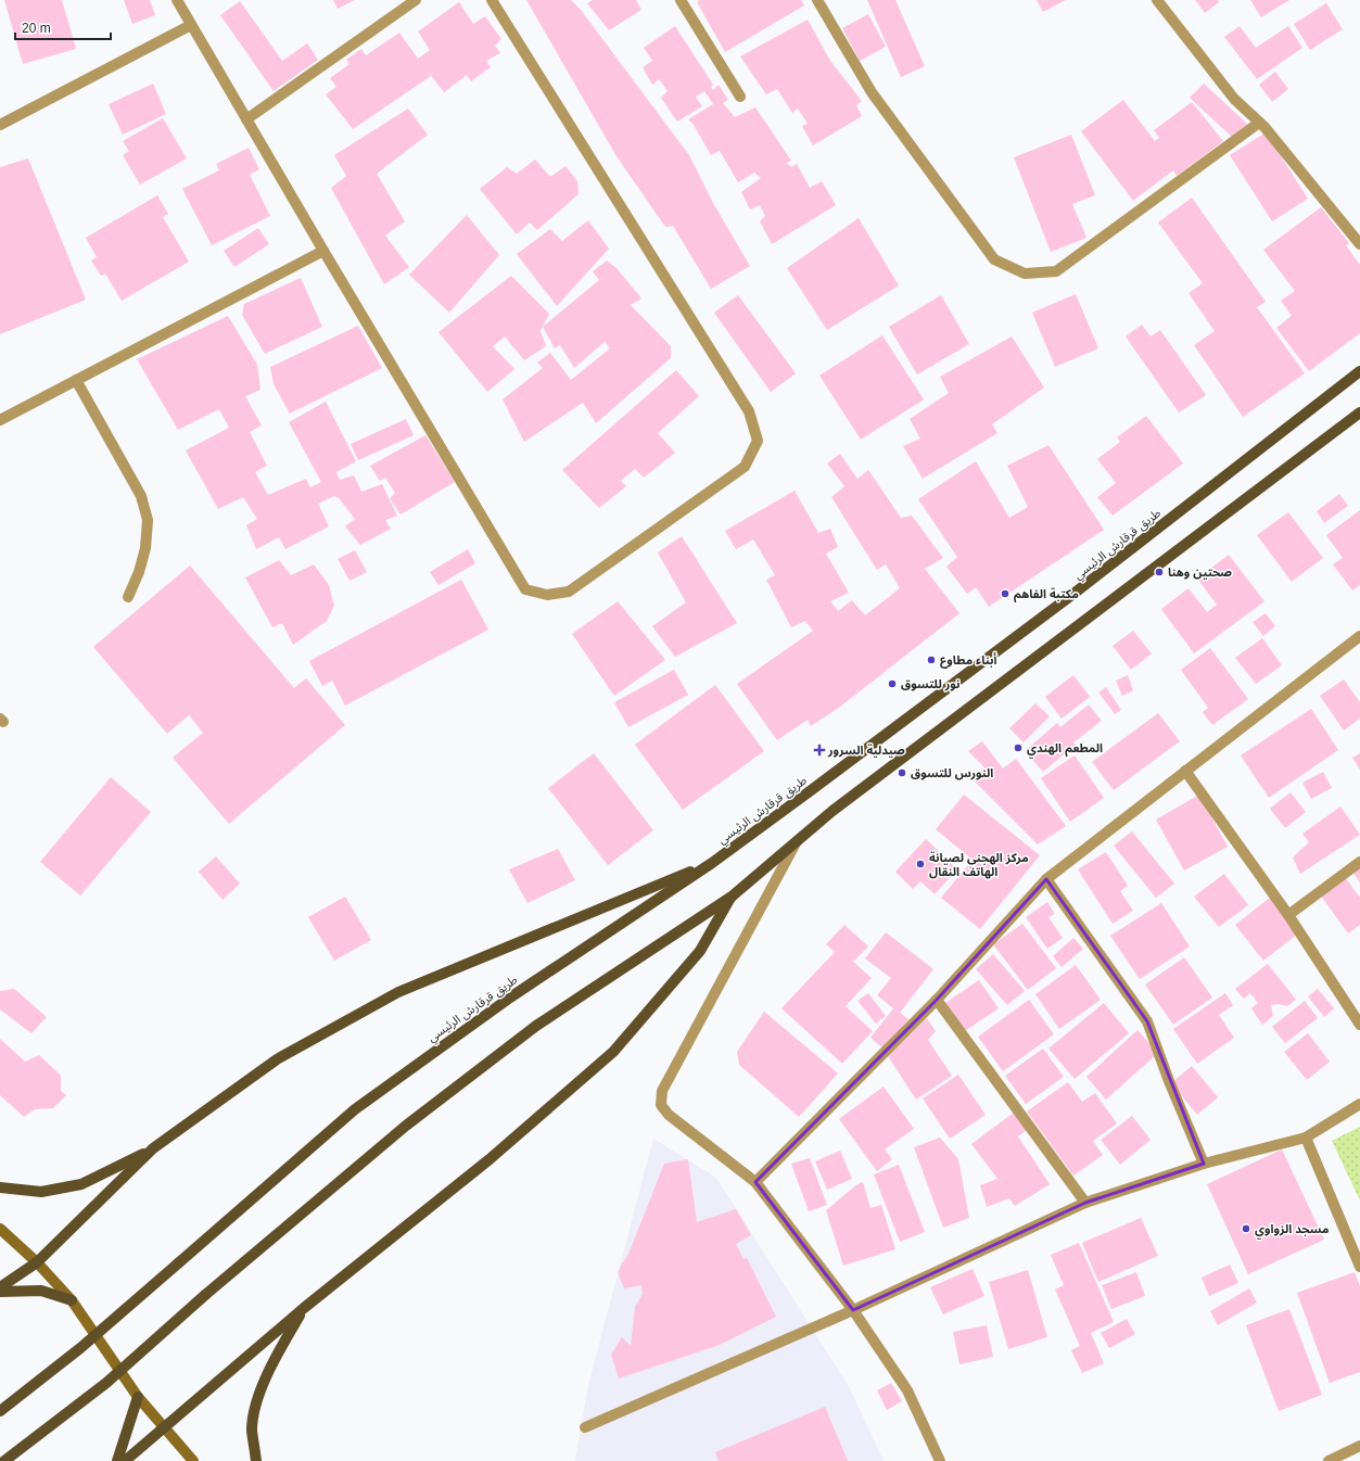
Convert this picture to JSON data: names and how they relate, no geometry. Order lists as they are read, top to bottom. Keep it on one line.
{"streets":{"main road":["طريق قرقارش الرئيسي"]},"places":{"other":["صحتين وهنا","مكتبة الفاهم","أبناء مطاوع","نور للتسوق","المطعم الهندي","النورس للتسوق","مركز الهجني لصيانة الهاتف النقال","مسجد الزواوي"],"health":["صيدلية السرور"]},"scale_bar":"20 m"}
